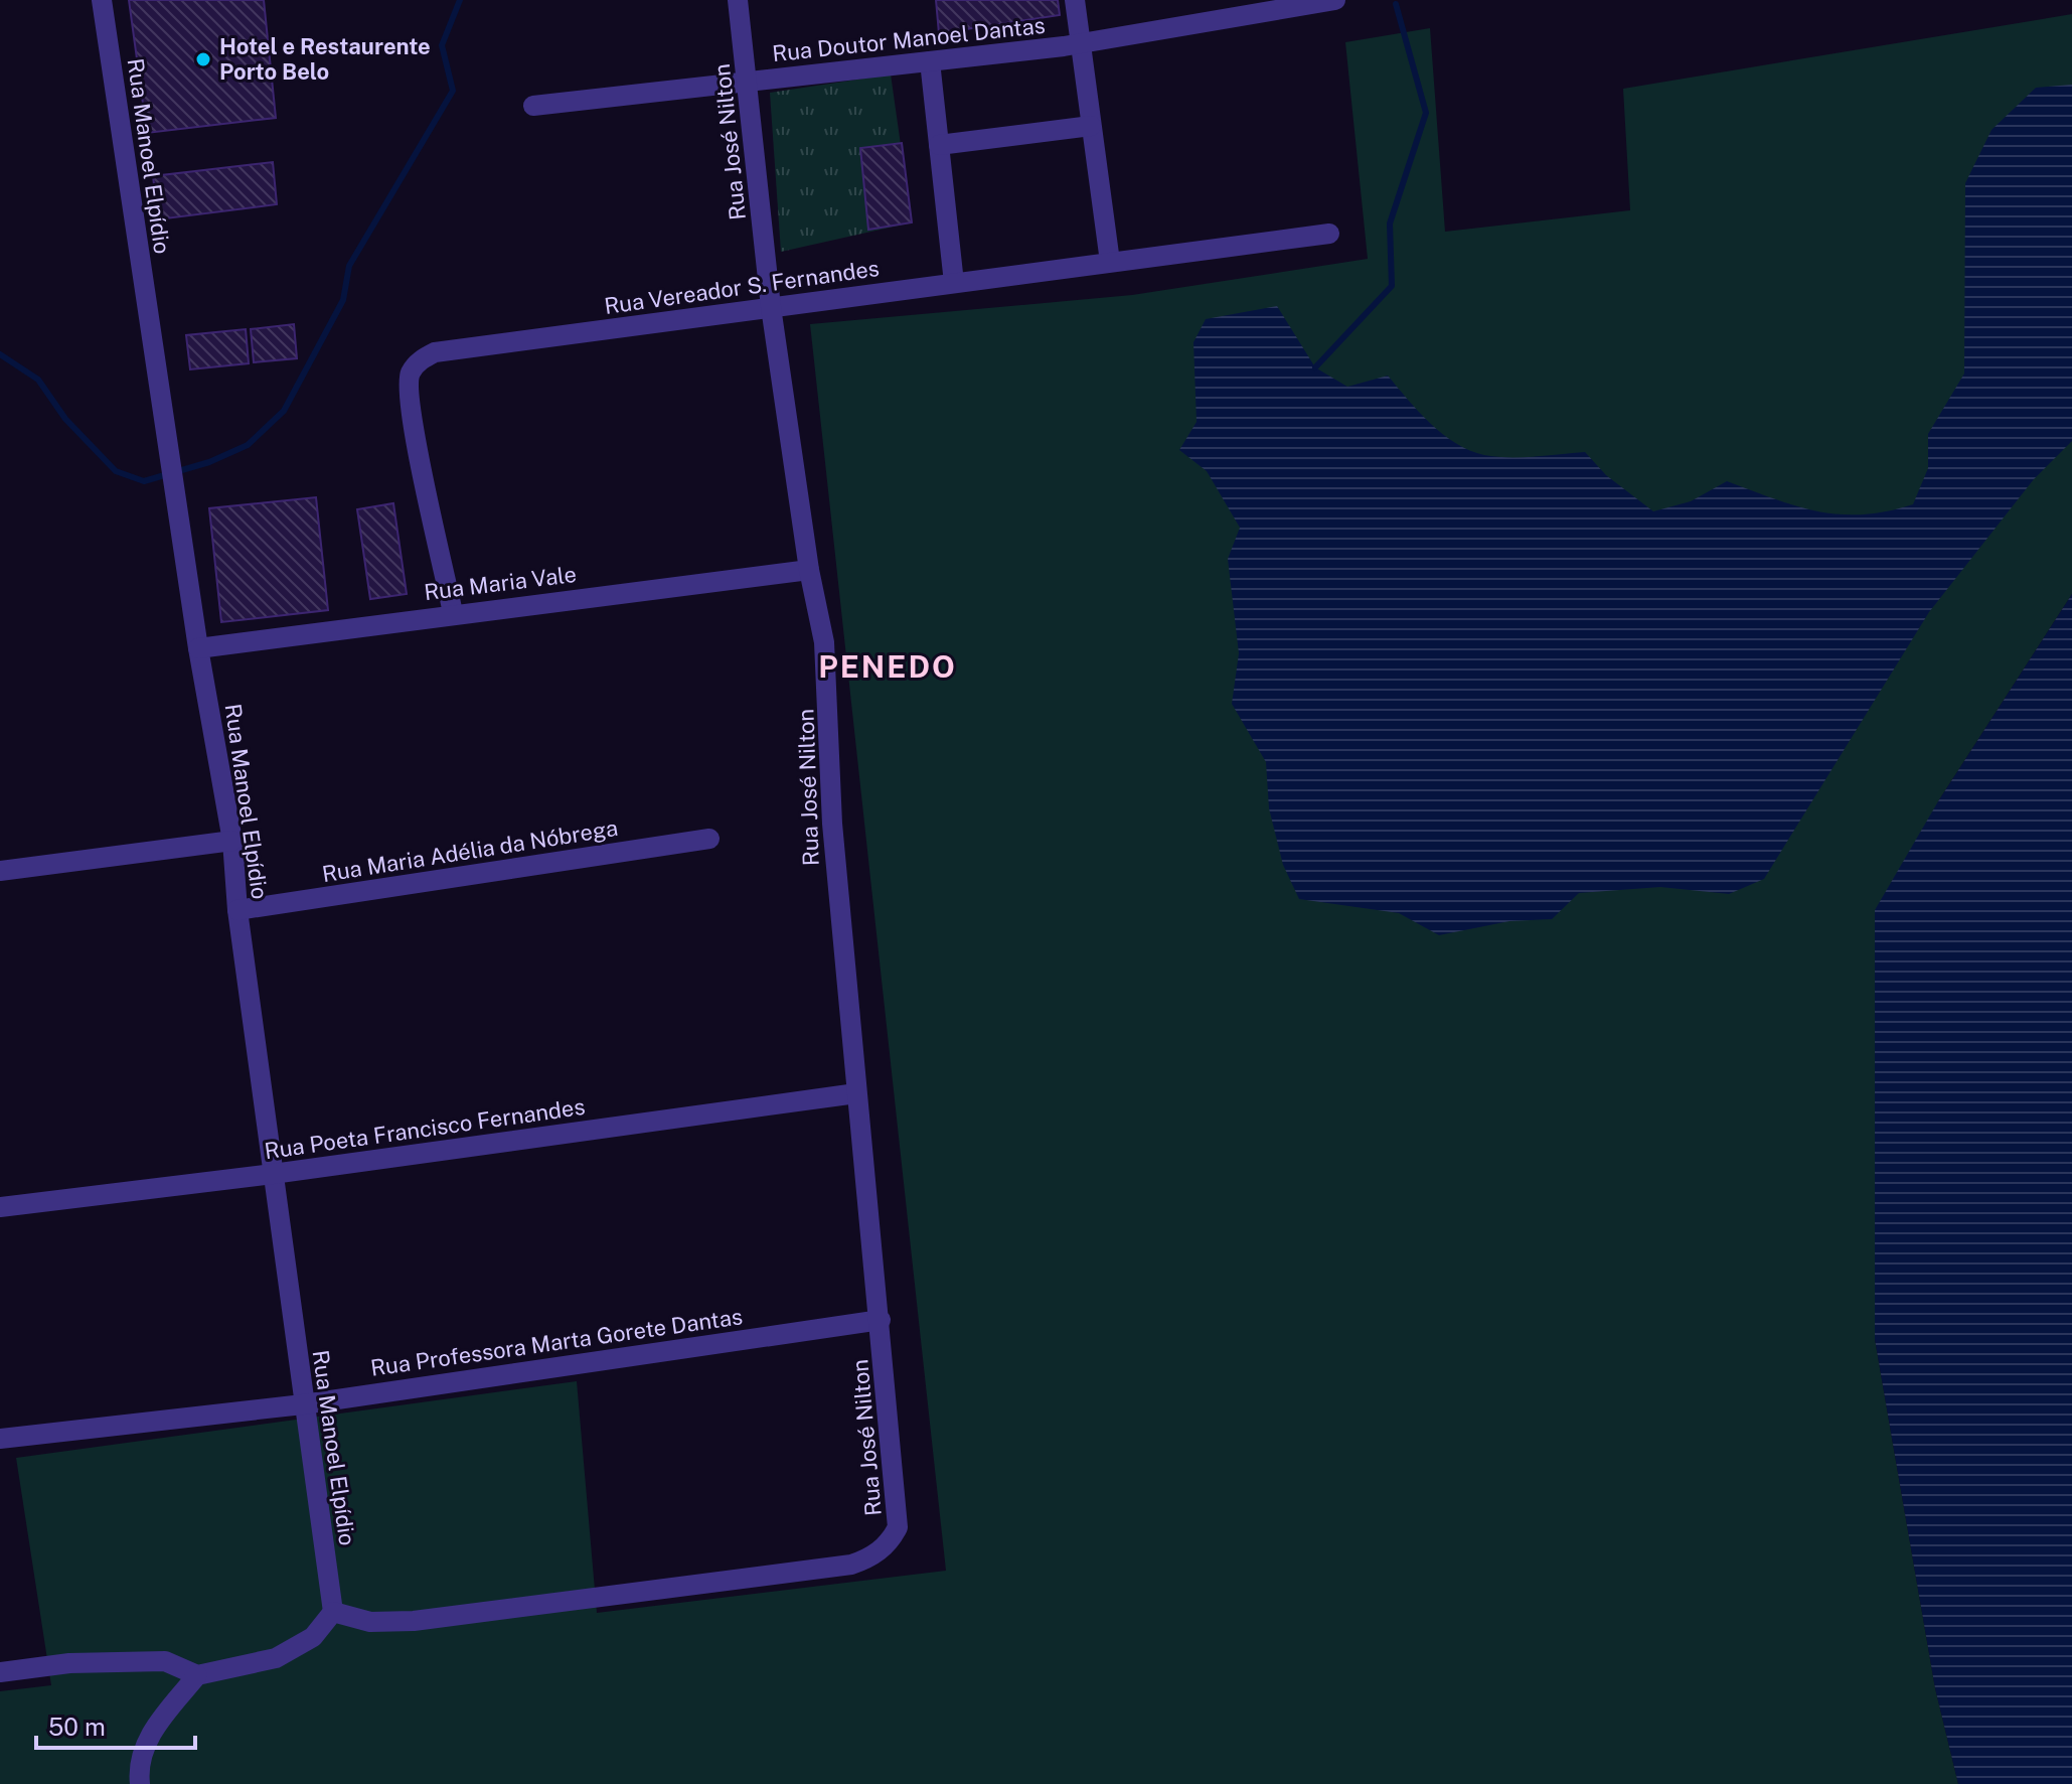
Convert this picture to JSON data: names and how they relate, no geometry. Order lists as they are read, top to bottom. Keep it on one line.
{"streets":{"street":["Rua Doutor Manoel Dantas","Rua José Nilton","Rua Manoel Elpídio","Rua Vereador S. Fernandes","Rua Maria Vale","Rua Maria Adélia da Nóbrega","Rua Poeta Francisco Fernandes","Rua Professora Marta Gorete Dantas"]},"crossings":[["Rua Doutor Manoel Dantas","Rua José Nilton"],["Rua José Nilton","Rua Manoel Elpídio"],["Rua José Nilton","Rua Vereador S. Fernandes"],["Rua José Nilton","Rua Maria Vale"],["Rua José Nilton","Rua Poeta Francisco Fernandes"],["Rua José Nilton","Rua Professora Marta Gorete Dantas"],["Rua Manoel Elpídio","Rua Maria Vale"],["Rua Manoel Elpídio","Rua Maria Adélia da Nóbrega"],["Rua Manoel Elpídio","Rua Poeta Francisco Fernandes"],["Rua Manoel Elpídio","Rua Professora Marta Gorete Dantas"],["Rua Vereador S. Fernandes","Rua Maria Vale"]],"districts":["PENEDO"],"places":["Hotel e Restaurente Porto Belo"],"scale_bar":"50 m"}
